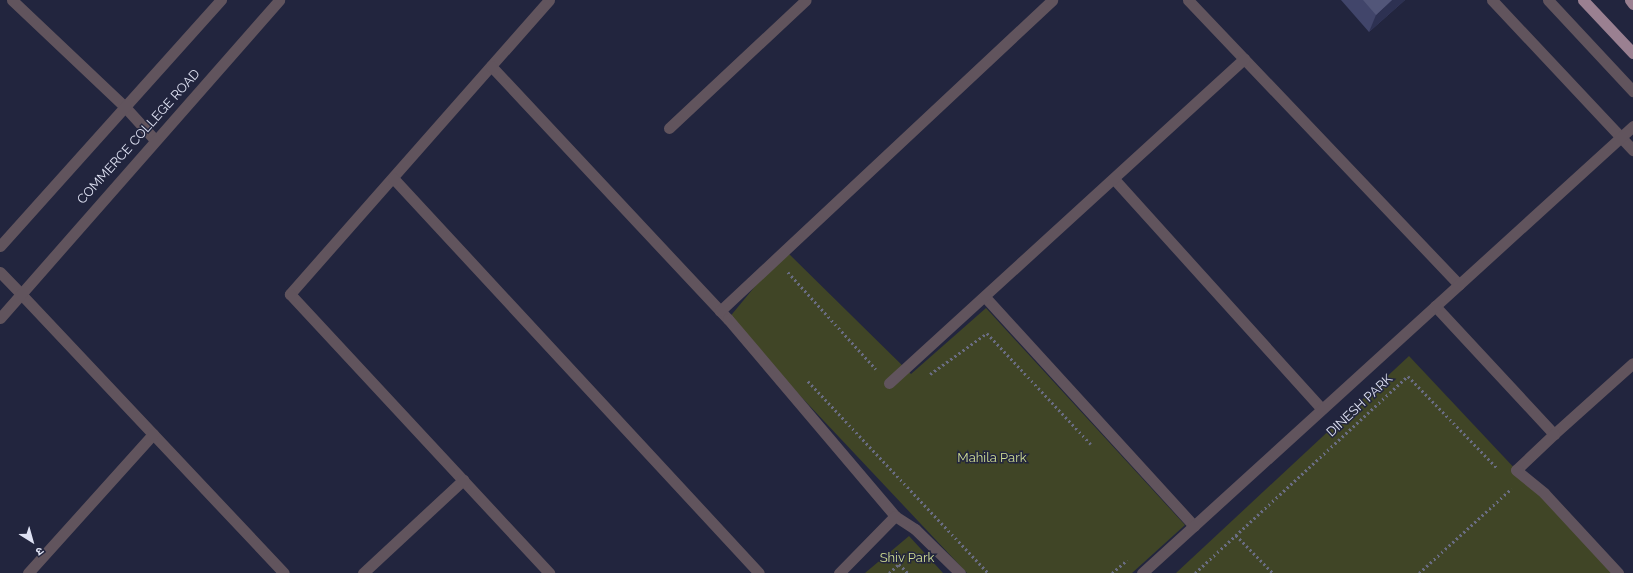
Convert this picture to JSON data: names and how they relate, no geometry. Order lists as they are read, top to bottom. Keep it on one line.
{"streets":{"street":["COMMERCE COLLEGE ROAD"],"path":["DINESH PARK"]},"parks":["Mahila Park","Shiv Park"],"north":"bottom right"}
